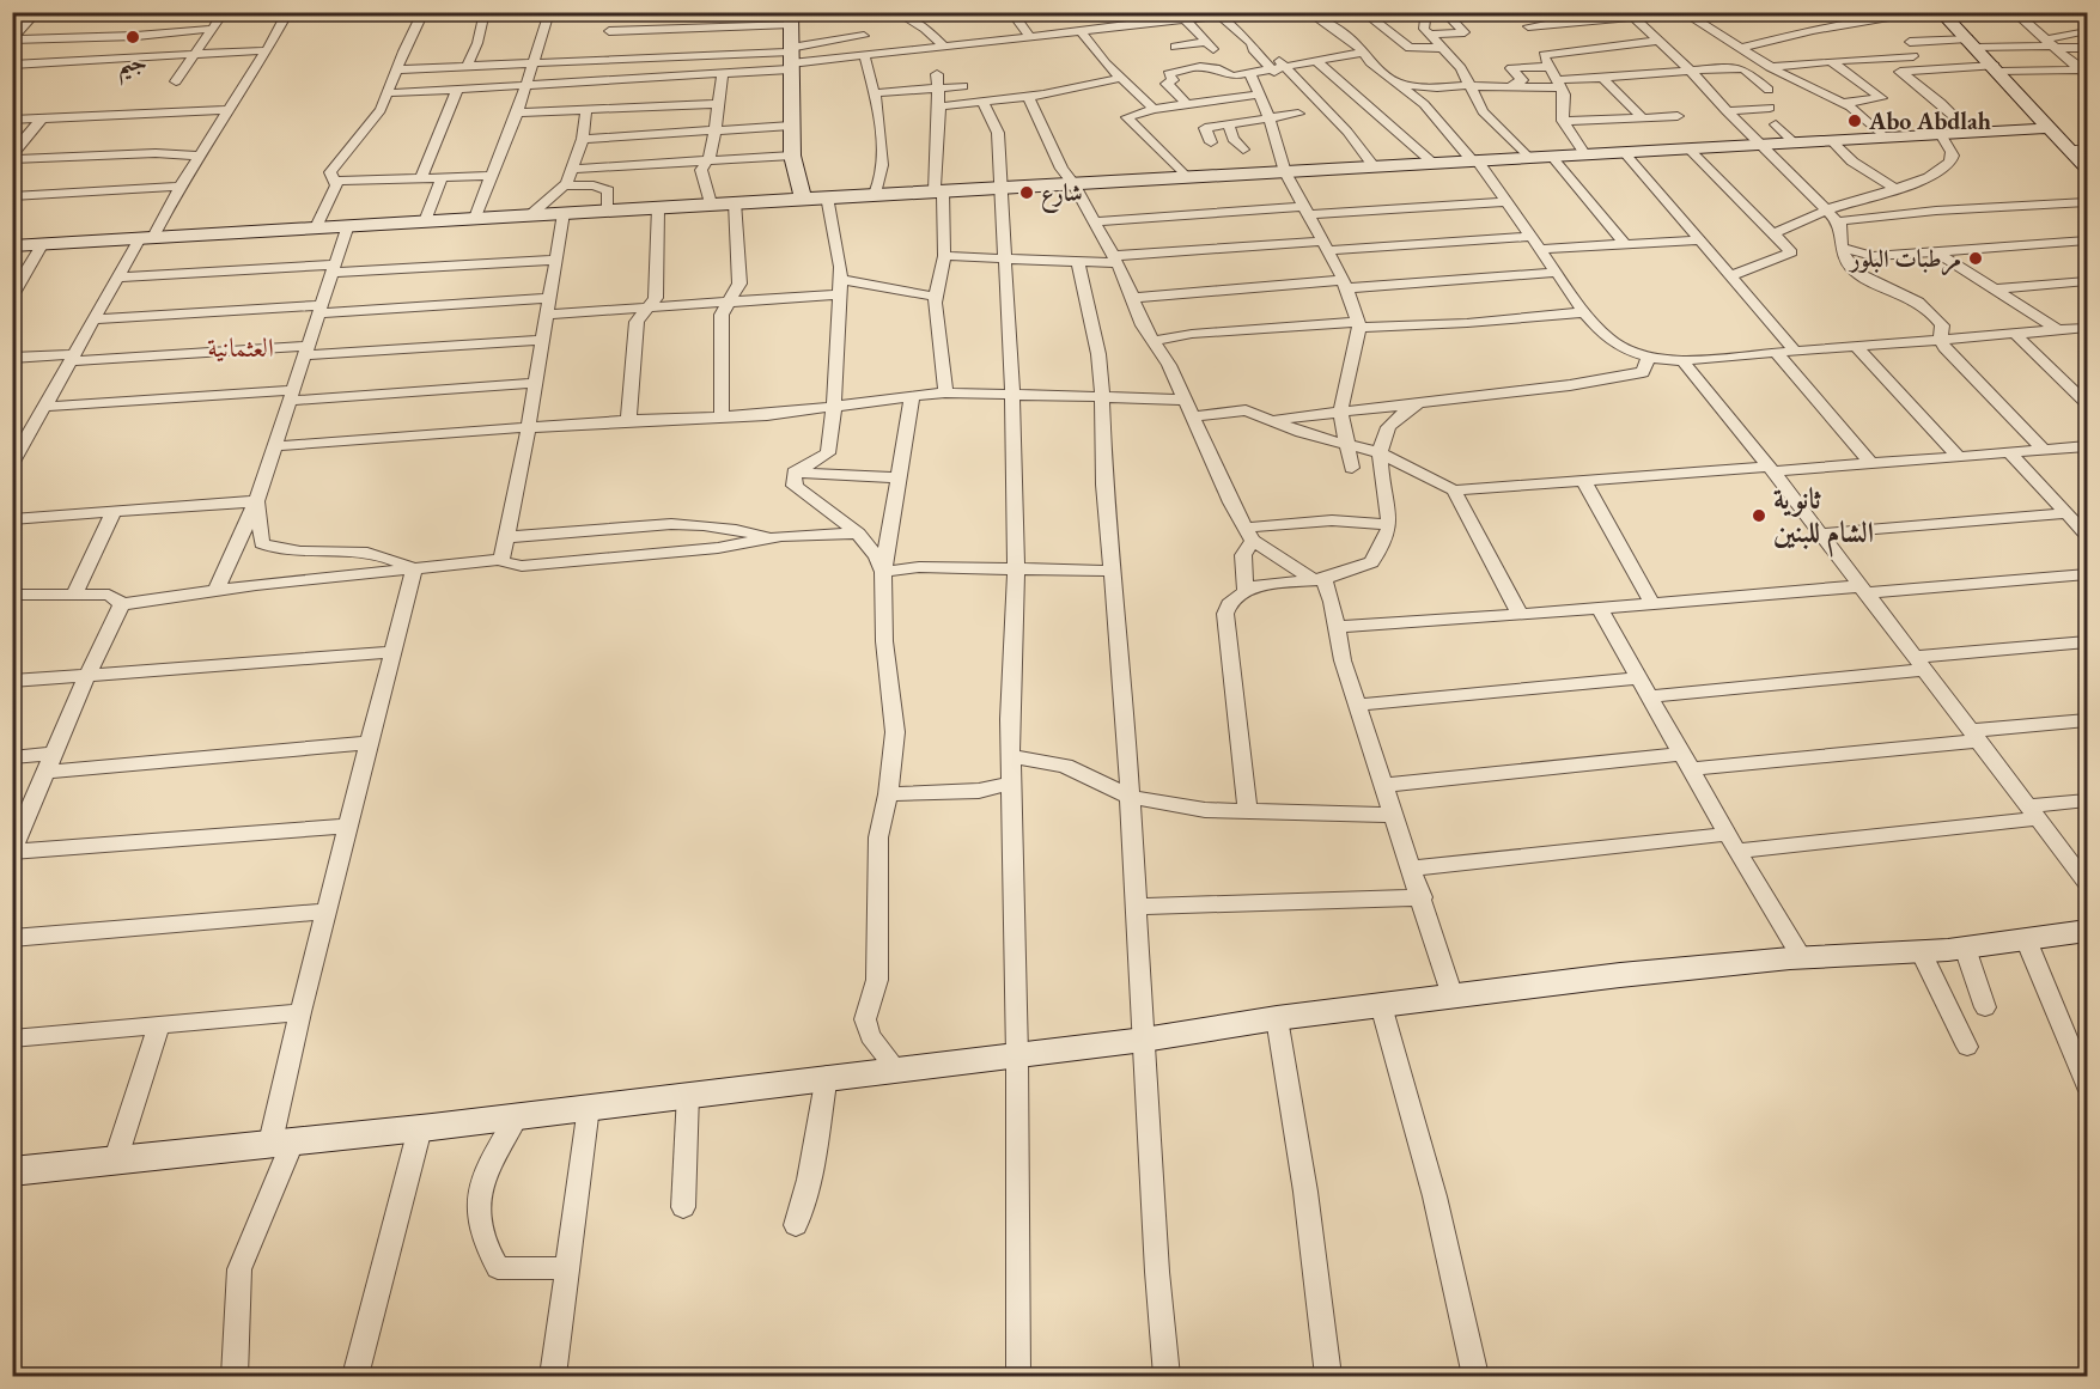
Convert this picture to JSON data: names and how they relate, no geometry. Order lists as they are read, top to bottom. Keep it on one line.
{"districts":["العثمانية"],"places":["جيم","Abo Abdlah","شارع","مرطبات البلور","ثانوية الشام للبنين"]}
